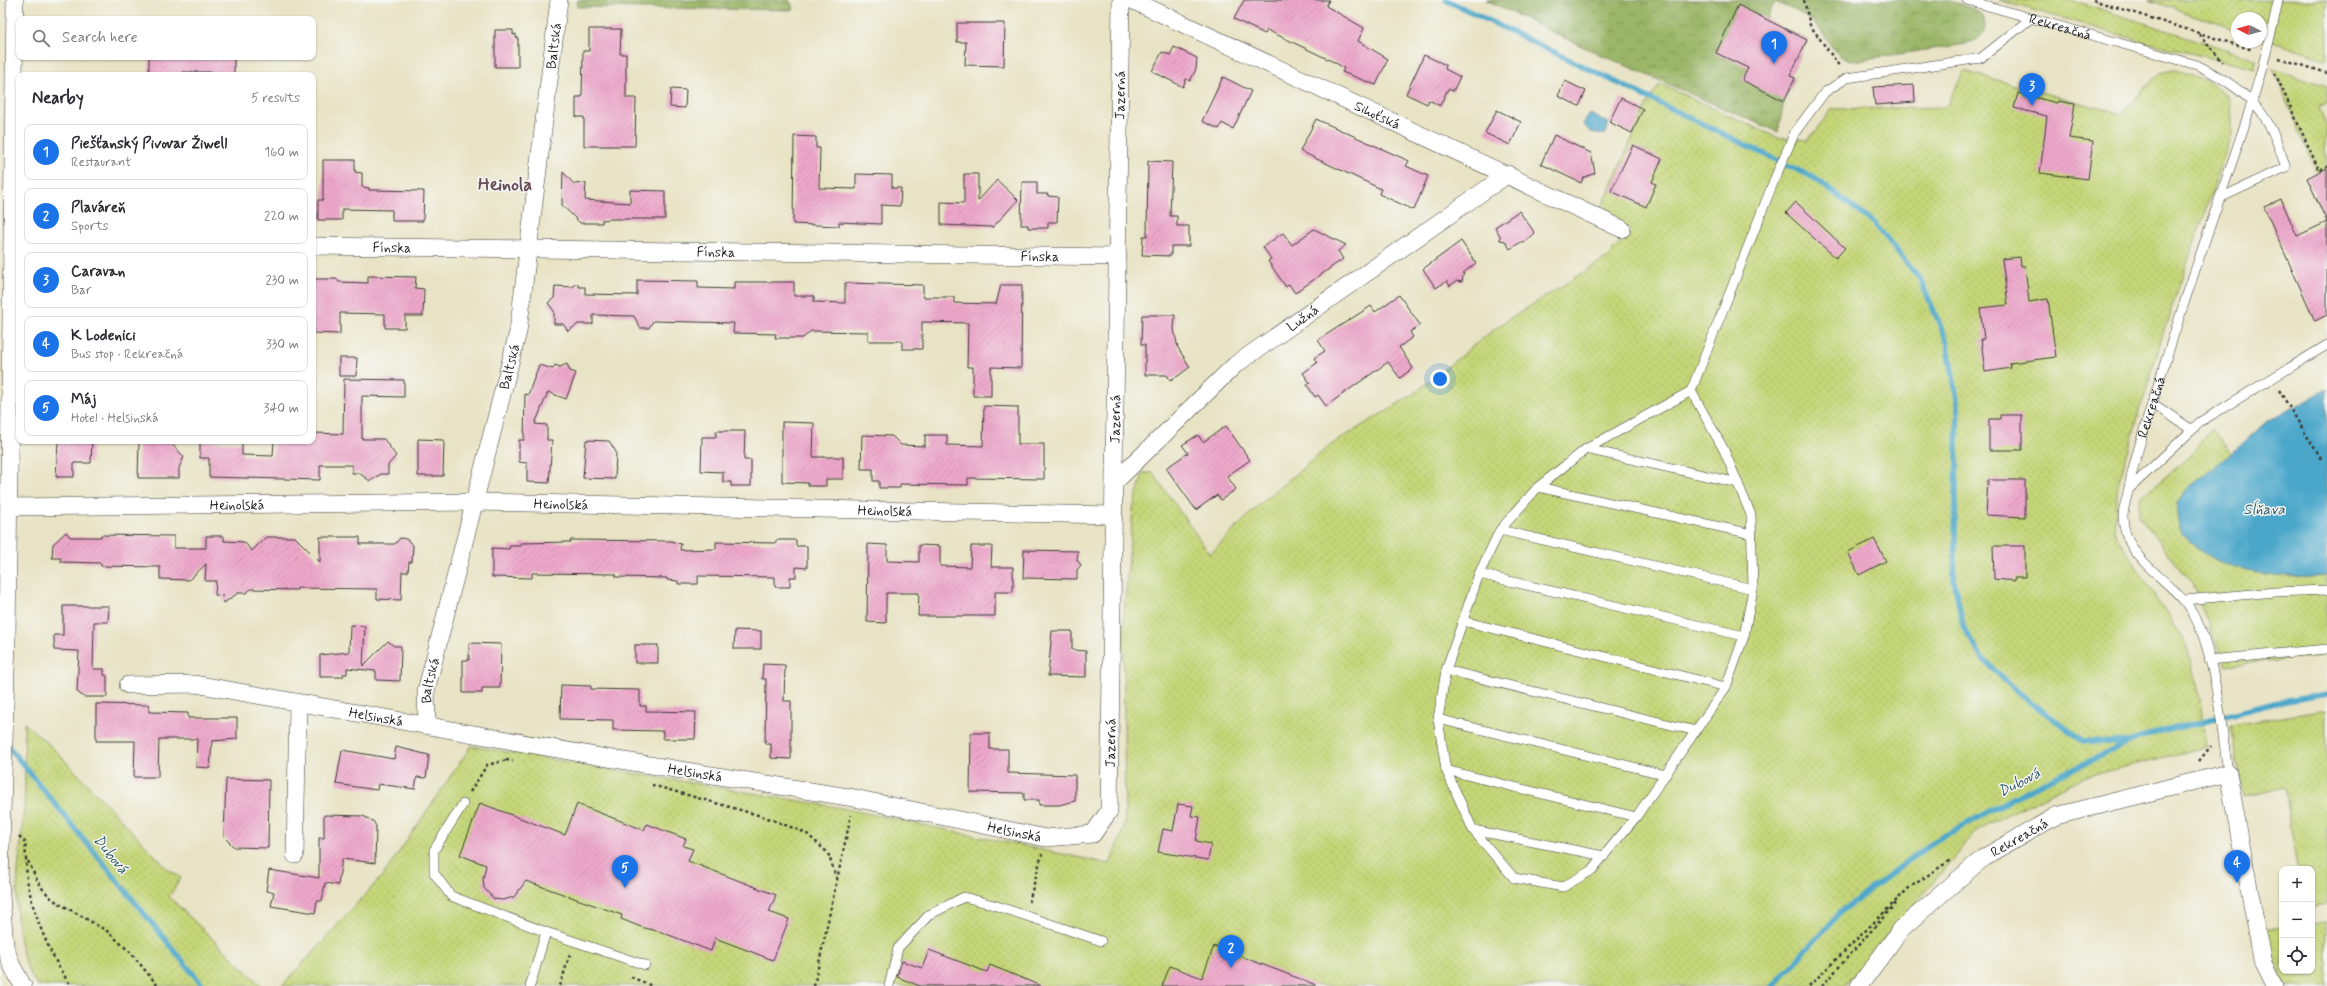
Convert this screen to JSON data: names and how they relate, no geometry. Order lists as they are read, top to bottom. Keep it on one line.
{"streets":{"street":["Rekreačná","Baltská","Jazerná","Sihoťská","Fínska","Lužná","Heinolská","Helsinská"]},"crossings":[["Baltská","Fínska"],["Baltská","Heinolská"],["Baltská","Helsinská"],["Jazerná","Fínska"],["Jazerná","Lužná"],["Jazerná","Heinolská"],["Jazerná","Helsinská"],["Sihoťská","Lužná"]],"districts":["Heinola"],"water":["Sĺňava","Dubová"],"north":"left","page":{"search":"Search here","pins":["1","3","4","5","2"],"heading":["Nearby","5 results"],"list":[{"mark":"1","name":"Piešťanský Pivovar Žiwell","note":"Restaurant","value":"160 m"},{"mark":"2","name":"Plaváreň","note":"Sports","value":"220 m"},{"mark":"3","name":"Caravan","note":"Bar","value":"230 m"},{"mark":"4","name":"K Lodenici","note":"Bus stop · Rekreačná","value":"330 m"},{"mark":"5","name":"Máj","note":"Hotel · Helsinská","value":"340 m"}],"map_buttons":["+","−"]}}
